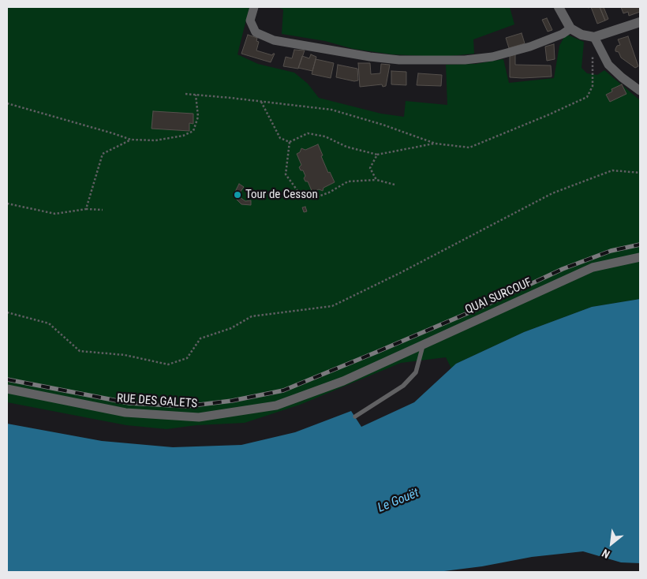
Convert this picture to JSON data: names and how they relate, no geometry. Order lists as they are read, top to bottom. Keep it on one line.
{"streets":{"street":["QUAI SURCOUF","RUE DES GALETS"]},"crossings":[["QUAI SURCOUF","RUE DES GALETS"]],"water":["Le Gouët"],"places":["Tour de Cesson"],"north":"bottom left"}
